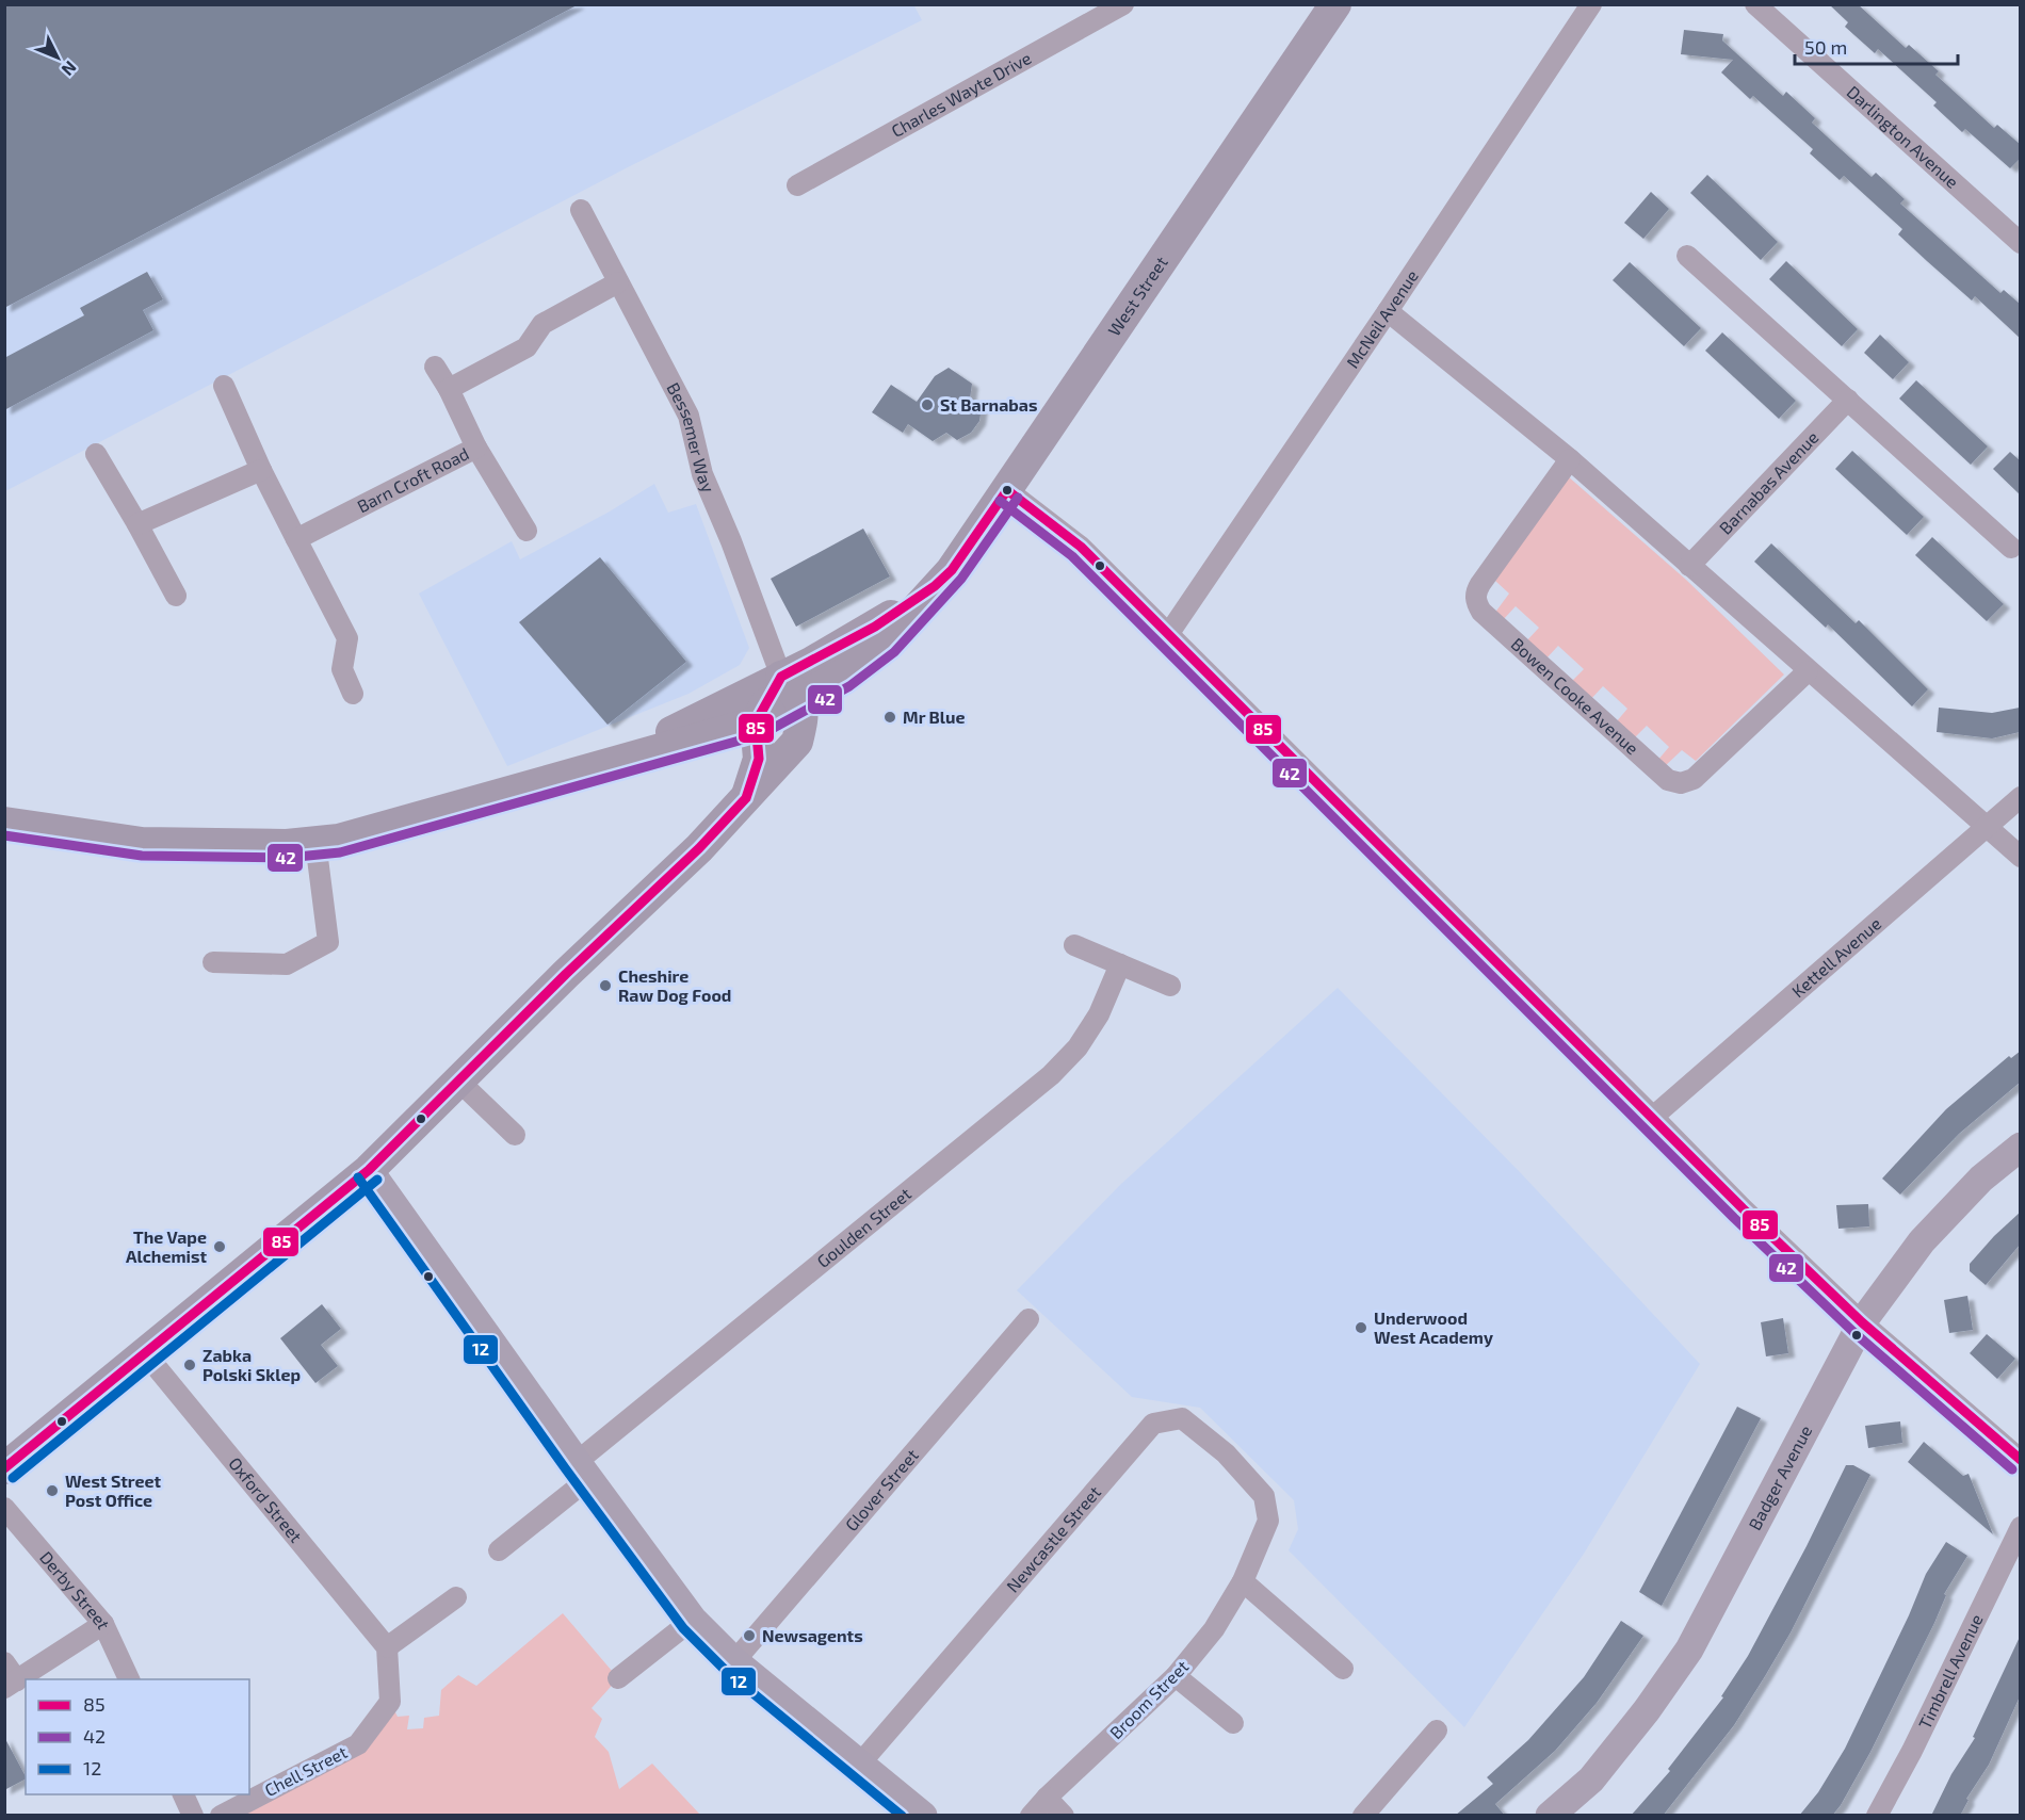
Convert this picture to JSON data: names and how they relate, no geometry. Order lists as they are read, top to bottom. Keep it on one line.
{"streets":{"main road":["West Street"],"street":["Charles Wayte Drive","Darlington Avenue","McNeil Avenue","Bessemer Way","Barn Croft Road","Barnabas Avenue","Bowen Cooke Avenue","Kettell Avenue","Goulden Street","Badger Avenue","Glover Street","Oxford Street","Newcastle Street","Derby Street","Timbrell Avenue","Broom Street","Chell Street"]},"crossings":[["West Street","Bessemer Way"],["Oxford Street","Chell Street"],["Newcastle Street","Broom Street"]],"places":["St Barnabas","Mr Blue","Cheshire Raw Dog Food","The Vape Alchemist","Underwood West Academy","Zabka Polski Sklep","West Street Post Office","Newsagents"],"lines":["transit line 85","transit line 42","transit line 12"],"legend":["85","42","12"],"scale_bar":"50 m","north":"bottom right"}
